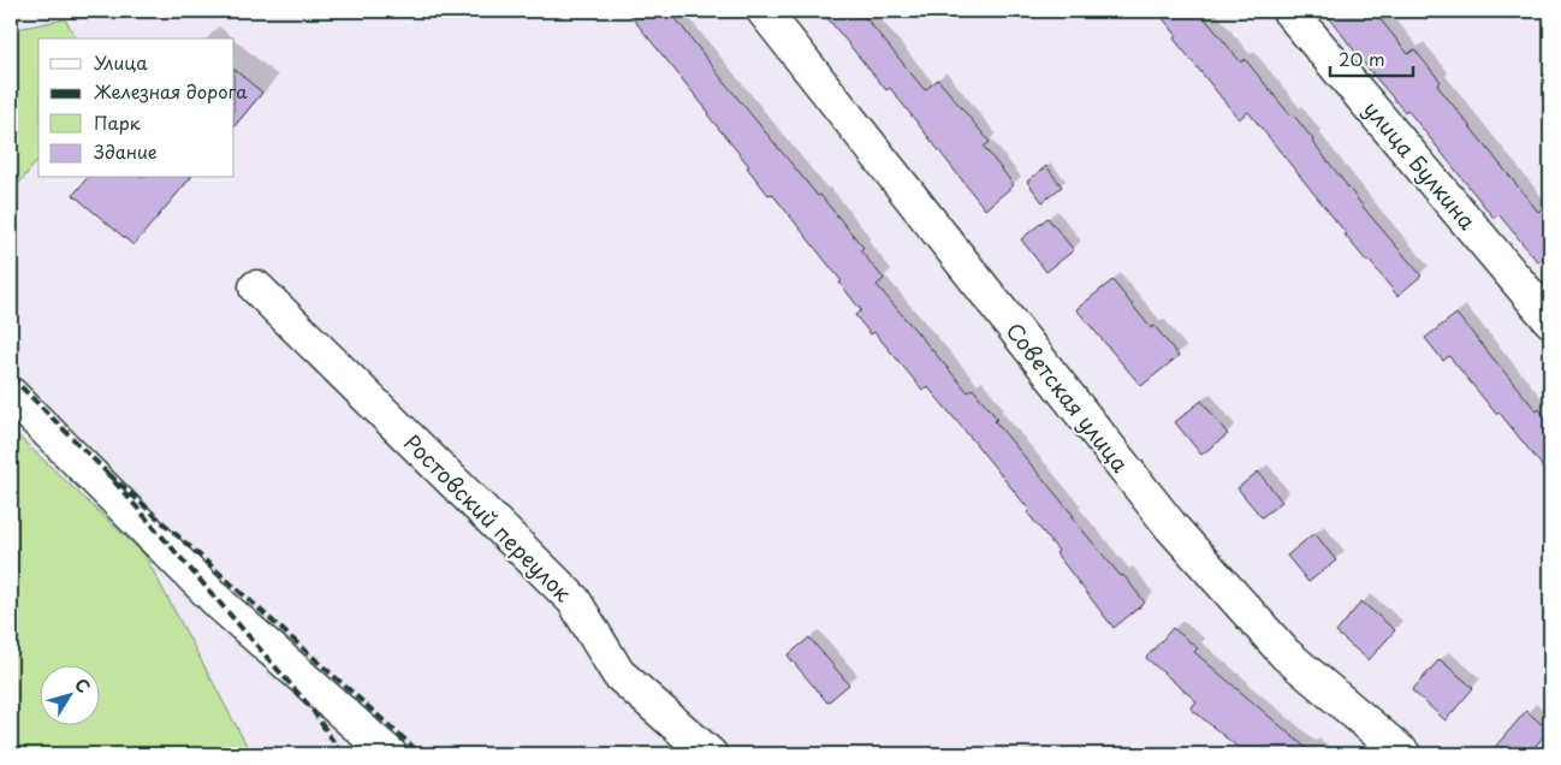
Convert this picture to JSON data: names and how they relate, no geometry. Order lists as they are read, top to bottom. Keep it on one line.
{"streets":{"street":["улица Булкина","Советская улица","Ростовский переулок"]},"legend":["Улица","Железная дорога","Парк","Здание"],"scale_bar":"20 m","north":"top right"}
